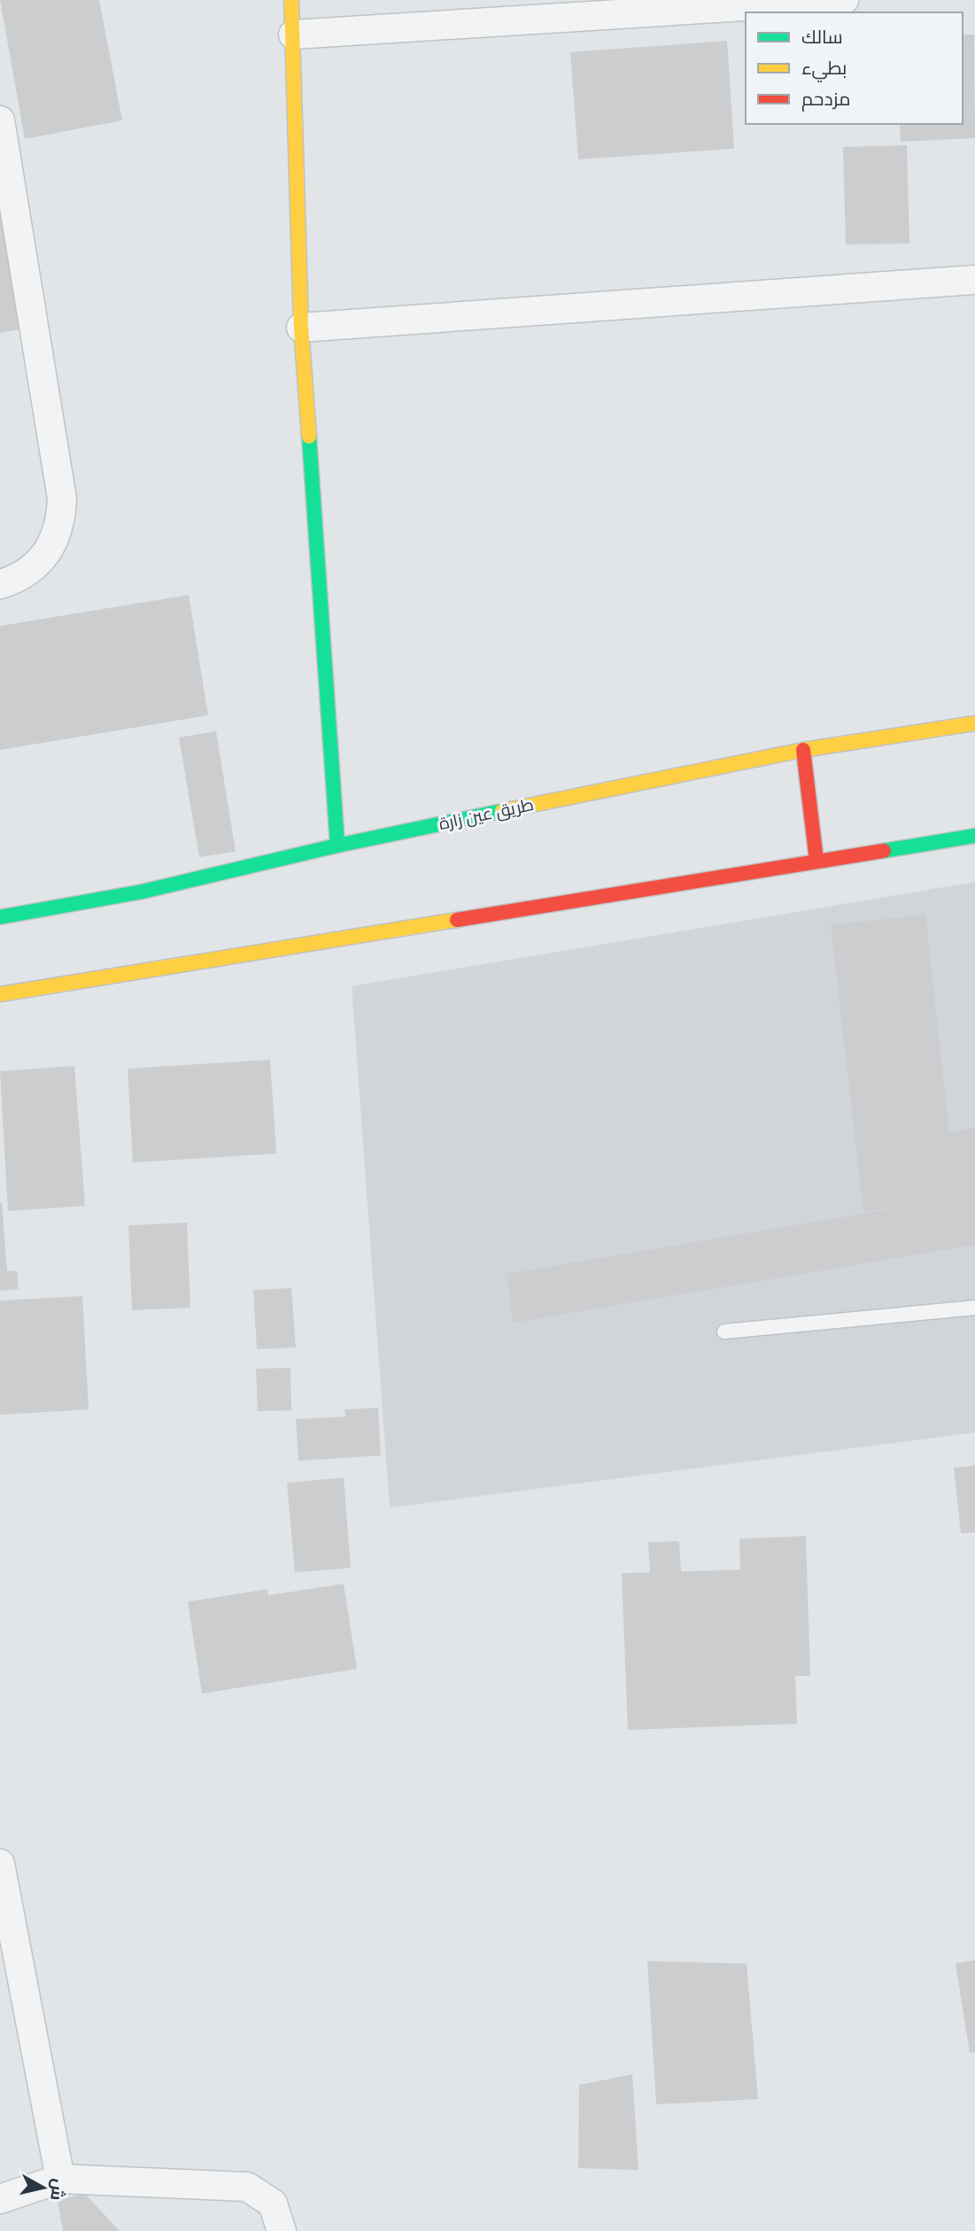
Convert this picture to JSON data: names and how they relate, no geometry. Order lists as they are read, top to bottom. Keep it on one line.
{"streets":{"main road":["طريق عين زارة"]},"legend":["سالك","بطيء","مزدحم"],"north":"right"}
